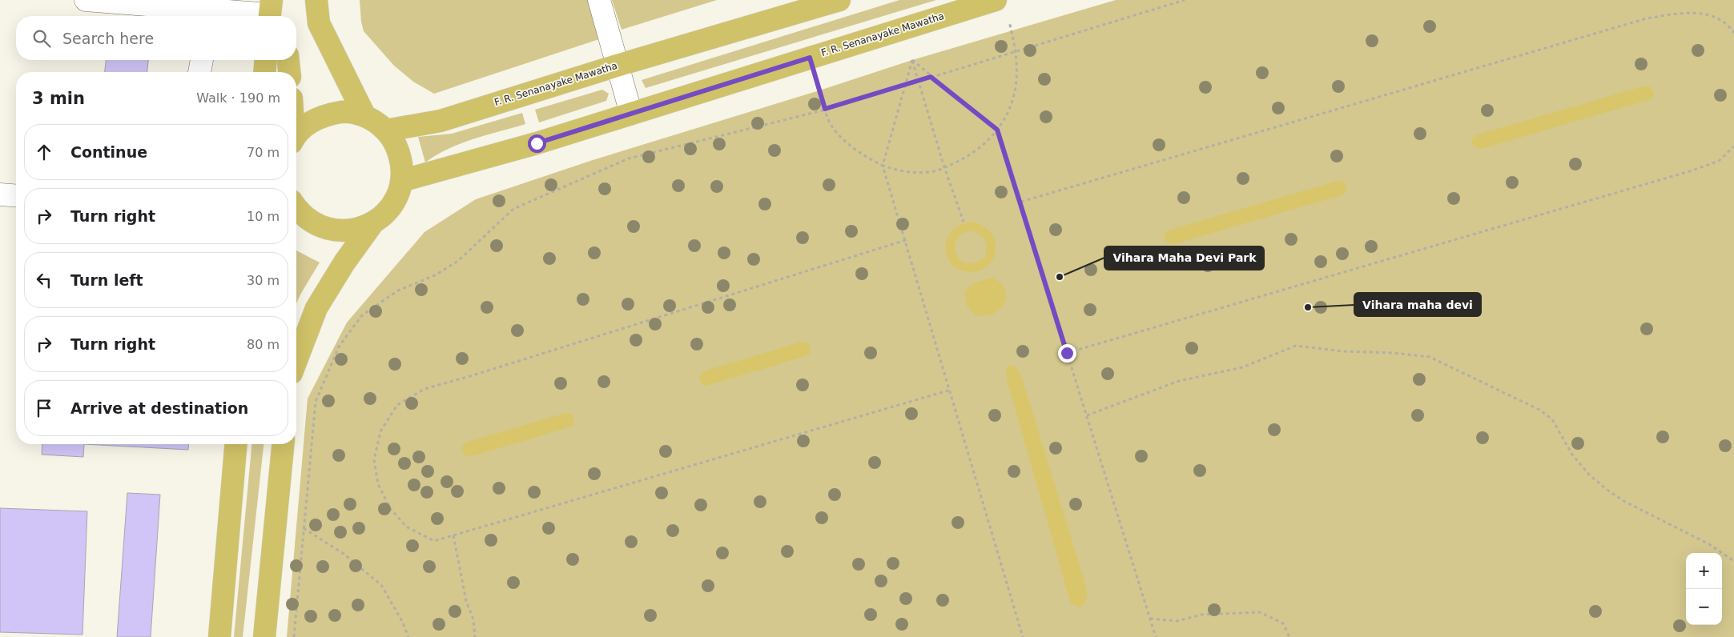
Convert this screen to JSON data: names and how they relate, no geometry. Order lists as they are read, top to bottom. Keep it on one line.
{"streets":{"main road":["F. R. Senanayake Mawatha"]},"places":["Vihara Maha Devi Park","Vihara maha devi"],"page":{"search":"Search here","heading":["3 min","Walk · 190 m"],"list":[["Continue","70 m"],["Turn right","10 m"],["Turn left","30 m"],["Turn right","80 m"],"Arrive at destination"],"map_buttons":["+","−"]}}
